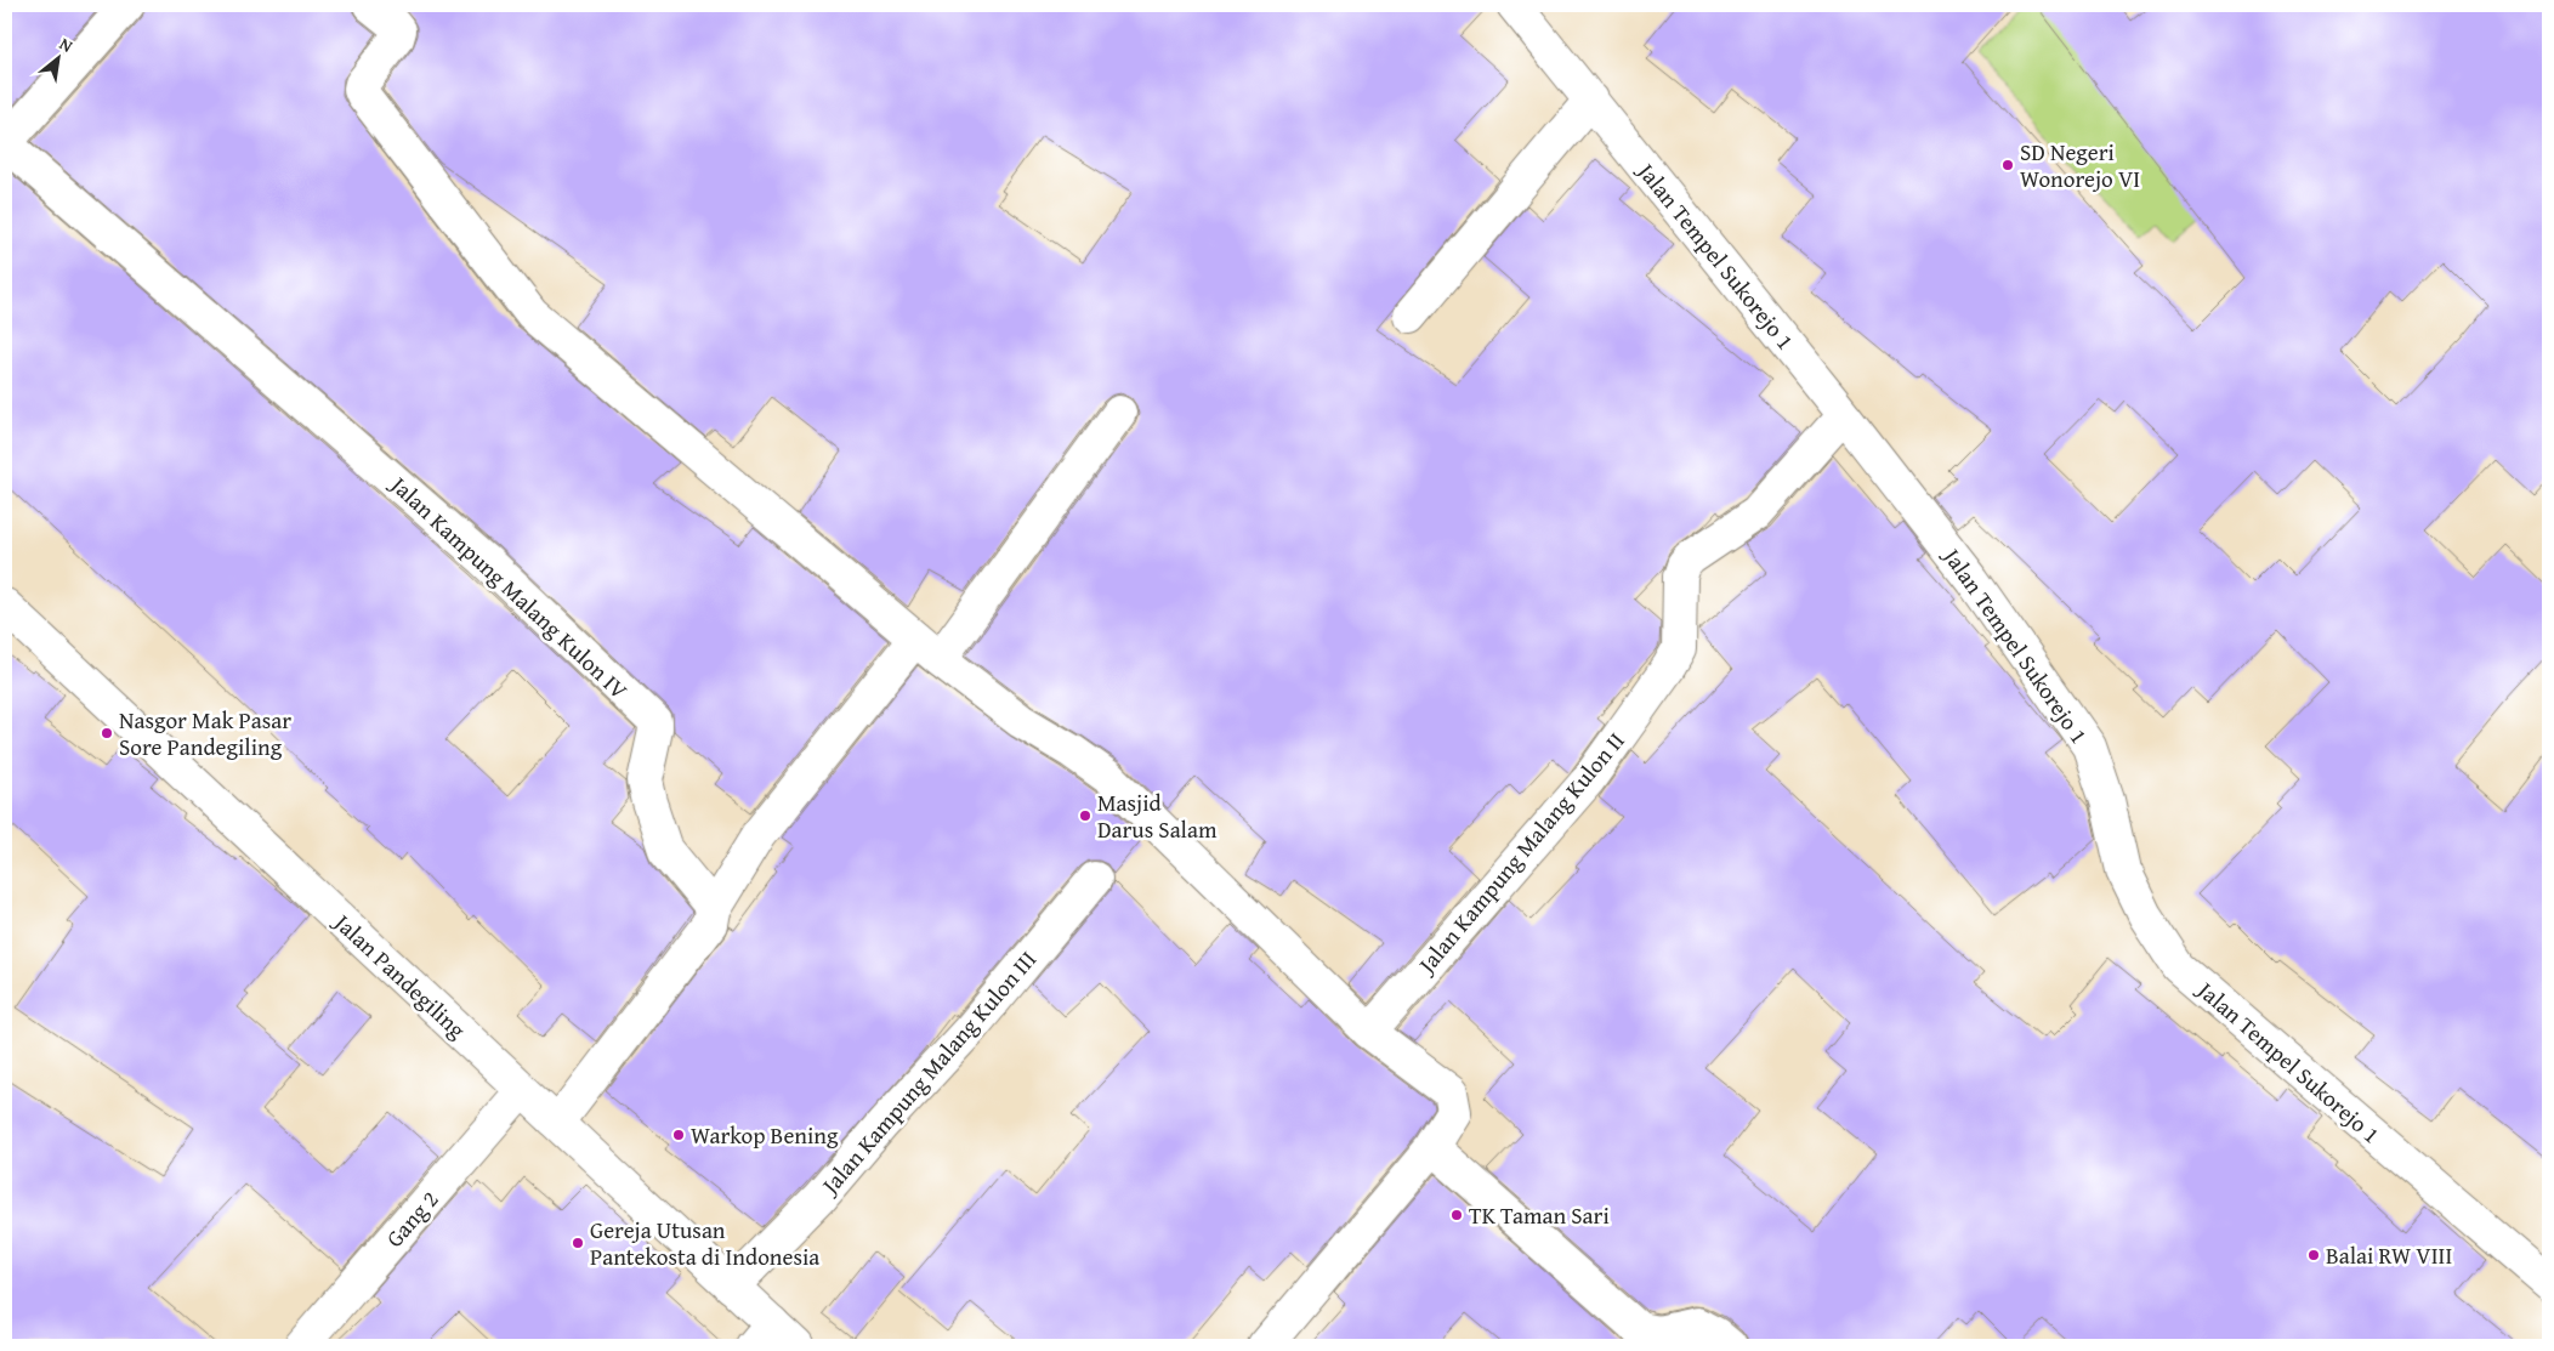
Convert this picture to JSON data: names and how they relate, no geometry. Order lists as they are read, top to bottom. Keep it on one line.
{"streets":{"street":["Jalan Tempel Sukorejo 1","Jalan Kampung Malang Kulon IV","Jalan Kampung Malang Kulon II","Jalan Pandegiling","Jalan Kampung Malang Kulon III","Gang 2"]},"crossings":[["Jalan Tempel Sukorejo 1","Jalan Kampung Malang Kulon II"],["Jalan Pandegiling","Jalan Kampung Malang Kulon III"],["Jalan Pandegiling","Gang 2"]],"places":["SD Negeri Wonorejo VI","Nasgor Mak Pasar Sore Pandegiling","Masjid Darus Salam","Warkop Bening","TK Taman Sari","Gereja Utusan Pantekosta di Indonesia","Balai RW VIII"],"north":"top right"}
